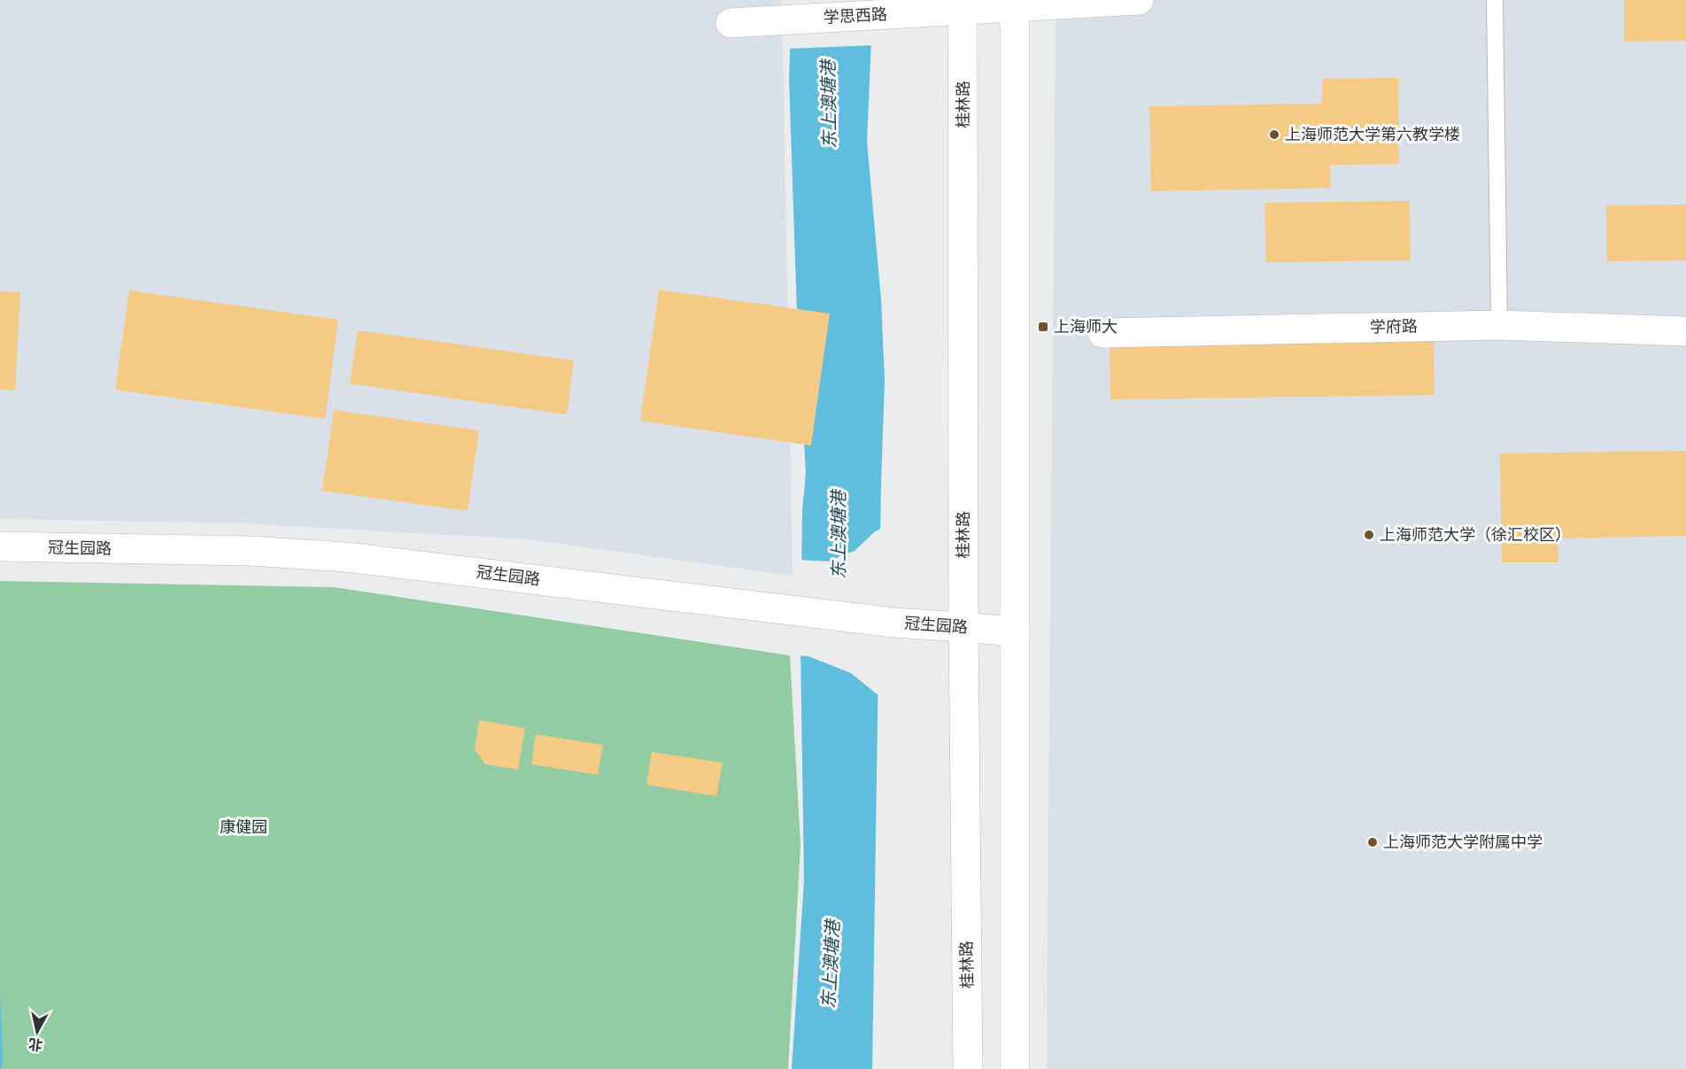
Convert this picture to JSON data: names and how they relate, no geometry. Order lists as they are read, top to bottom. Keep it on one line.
{"streets":{"main road":["学思西路","桂林路","学府路","冠生园路"]},"crossings":[["学思西路","桂林路"],["桂林路","冠生园路"]],"water":["东上澳塘港"],"parks":["康健园"],"places":{"other":["上海师范大学第六教学楼","上海师范大学（徐汇校区）","上海师范大学附属中学"],"transit":["上海师大"]},"north":"bottom"}
